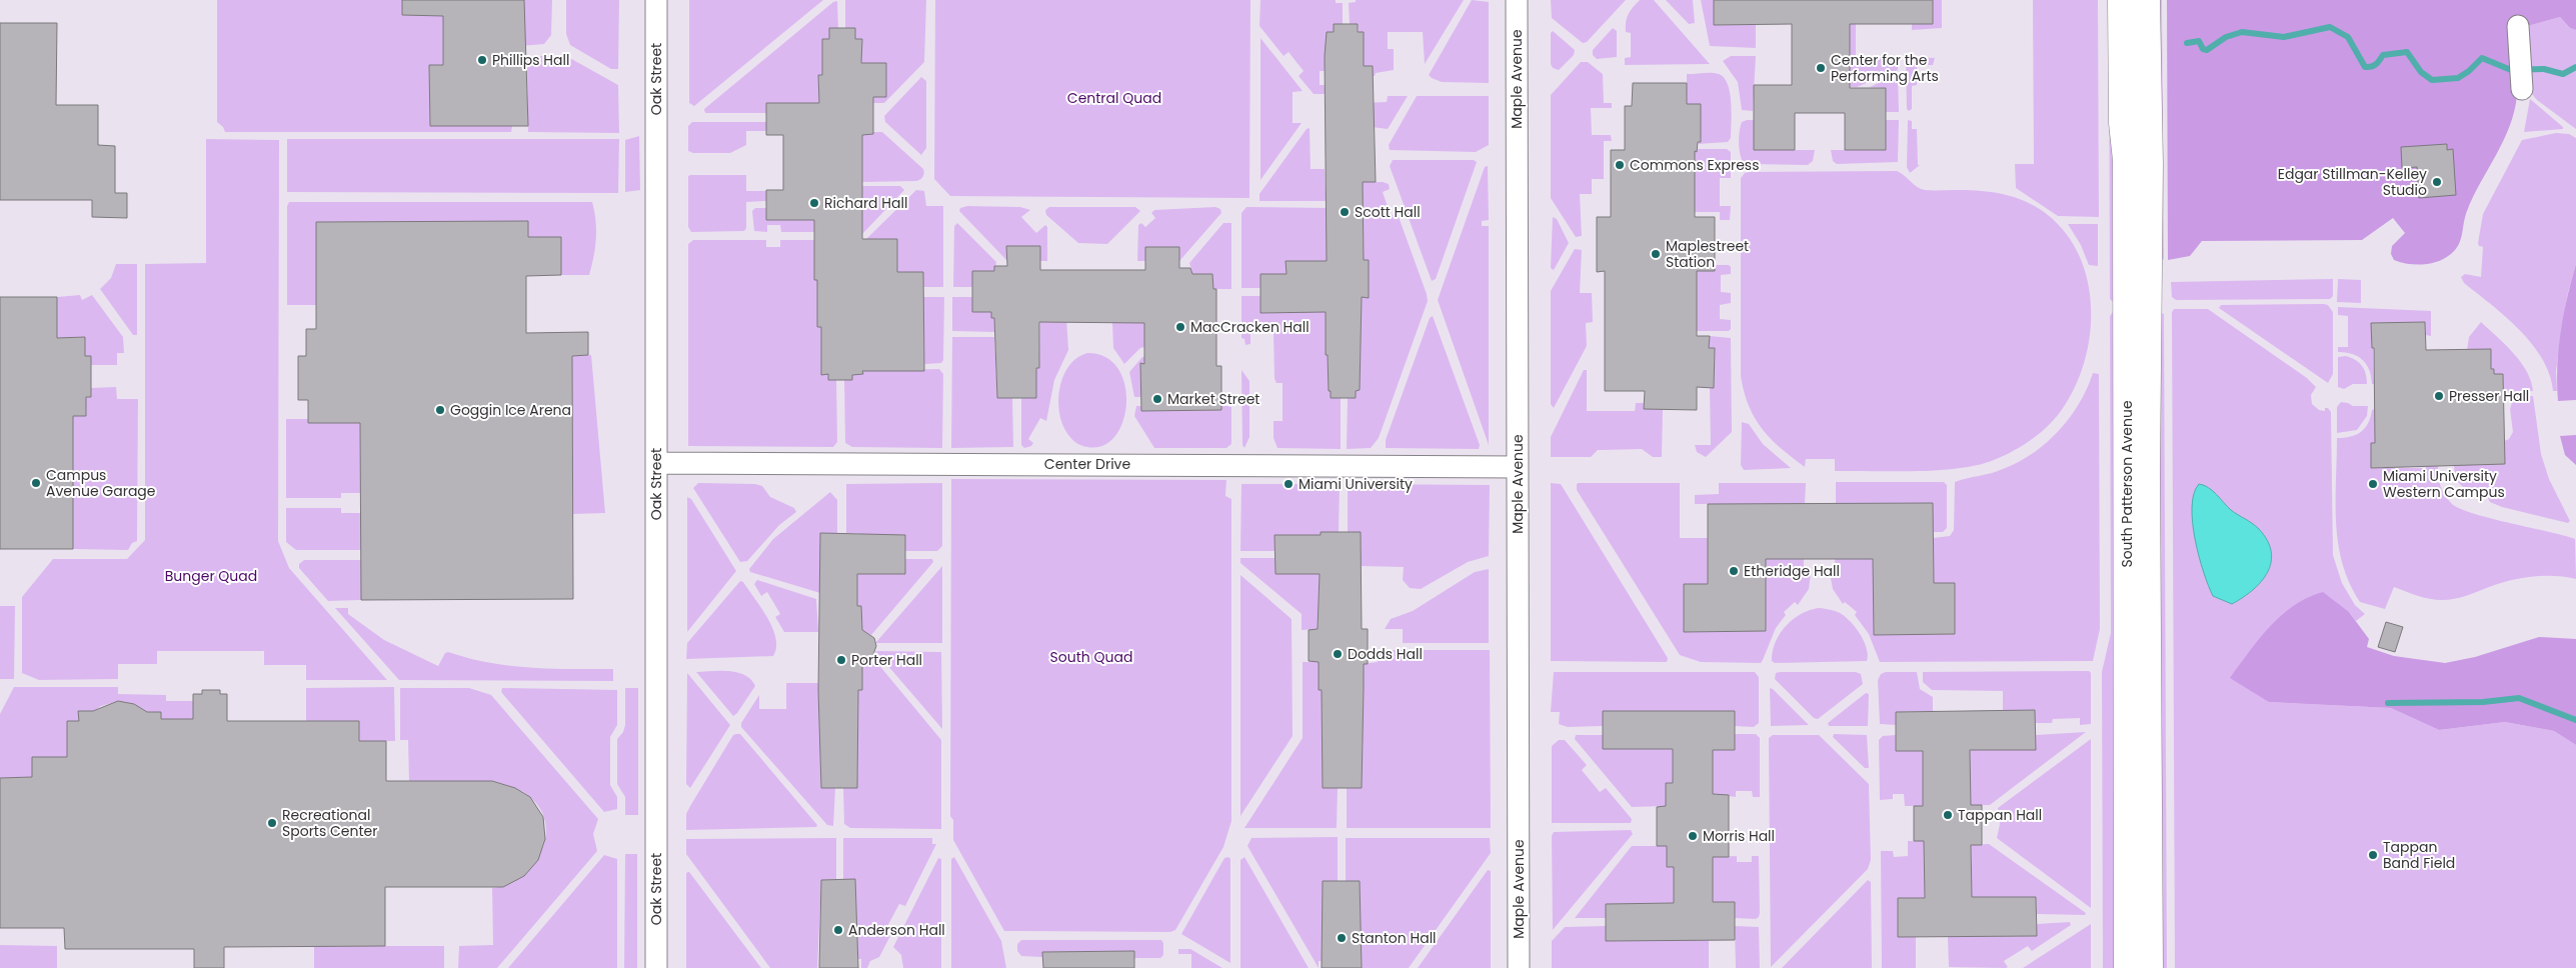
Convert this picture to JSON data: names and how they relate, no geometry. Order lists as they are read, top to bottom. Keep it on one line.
{"streets":{"highway":["South Patterson Avenue"],"street":["Oak Street","Maple Avenue","Center Drive"]},"crossings":[["Oak Street","Center Drive"],["Maple Avenue","Center Drive"]],"parks":["Central Quad","Bunger Quad","South Quad"],"places":["Phillips Hall","Center for the Performing Arts","Commons Express","Edgar Stillman-Kelley Studio","Richard Hall","Scott Hall","Maplestreet Station","MacCracken Hall","Presser Hall","Market Street","Goggin Ice Arena","Campus Avenue Garage","Miami University","Miami University Western Campus","Etheridge Hall","Dodds Hall","Porter Hall","Tappan Hall","Recreational Sports Center","Morris Hall","Tappan Band Field","Anderson Hall","Stanton Hall"]}
